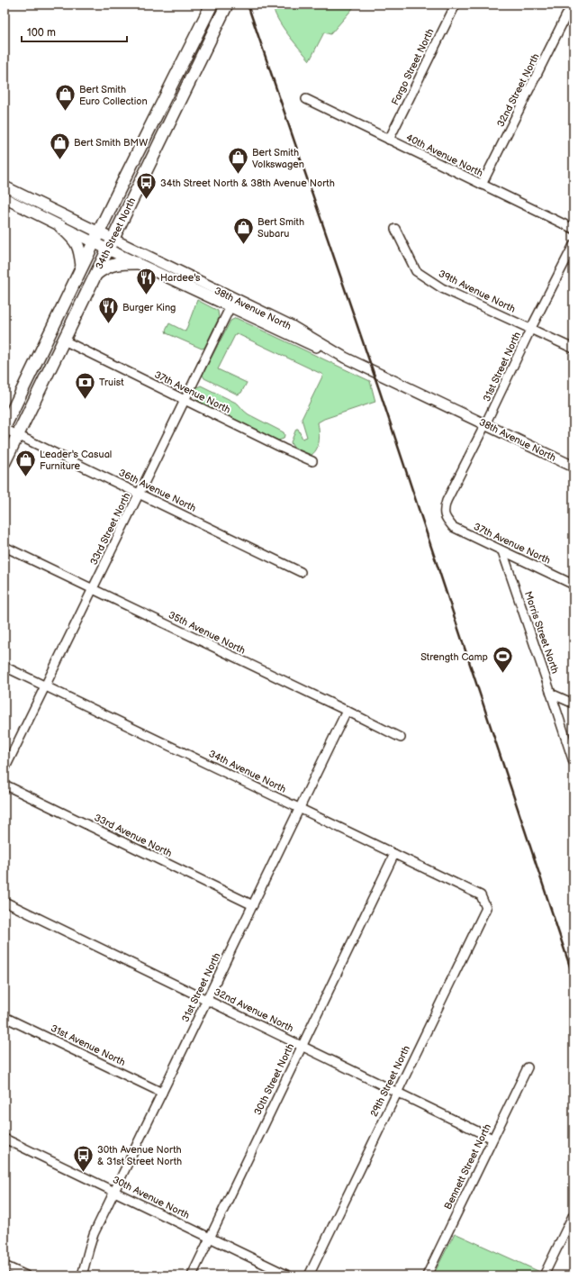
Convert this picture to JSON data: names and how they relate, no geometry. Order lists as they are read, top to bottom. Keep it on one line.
{"streets":{"highway":["34th Street North"],"main road":["38th Avenue North"],"street":["Fargo Street North","32nd Street North","40th Avenue North","39th Avenue North","31st Street North","37th Avenue North","36th Avenue North","33rd Street North","35th Avenue North","Morris Street North","34th Avenue North","33rd Avenue North","32nd Avenue North","31st Avenue North","30th Street North","29th Street North","Bennett Street North","30th Avenue North"]},"crossings":[["Fargo Street North","40th Avenue North"],["32nd Street North","40th Avenue North"],["34th Street North","38th Avenue North"],["34th Street North","37th Avenue North"],["34th Street North","36th Avenue North"],["39th Avenue North","31st Street North"],["38th Avenue North","31st Street North"],["38th Avenue North","33rd Street North"],["31st Street North","37th Avenue North"],["31st Street North","35th Avenue North"],["31st Street North","34th Avenue North"],["31st Street North","33rd Avenue North"],["31st Street North","32nd Avenue North"],["31st Street North","31st Avenue North"],["31st Street North","30th Avenue North"],["37th Avenue North","33rd Street North"],["37th Avenue North","Morris Street North"],["36th Avenue North","33rd Street North"],["33rd Street North","35th Avenue North"],["33rd Street North","34th Avenue North"],["34th Avenue North","30th Street North"],["34th Avenue North","29th Street North"],["32nd Avenue North","30th Street North"],["32nd Avenue North","29th Street North"],["32nd Avenue North","Bennett Street North"],["30th Street North","30th Avenue North"]],"places":{"shop":["Bert Smith Euro Collection","Bert Smith BMW","Bert Smith Volkswagen","Bert Smith Subaru","Leader's Casual Furniture"],"bus stop":["34th Street North & 38th Avenue North","30th Avenue North & 31st Street North"],"restaurant":["Hardee's","Burger King"],"bank":["Truist"],"sports":["Strength Camp"]},"scale_bar":"100 m"}
